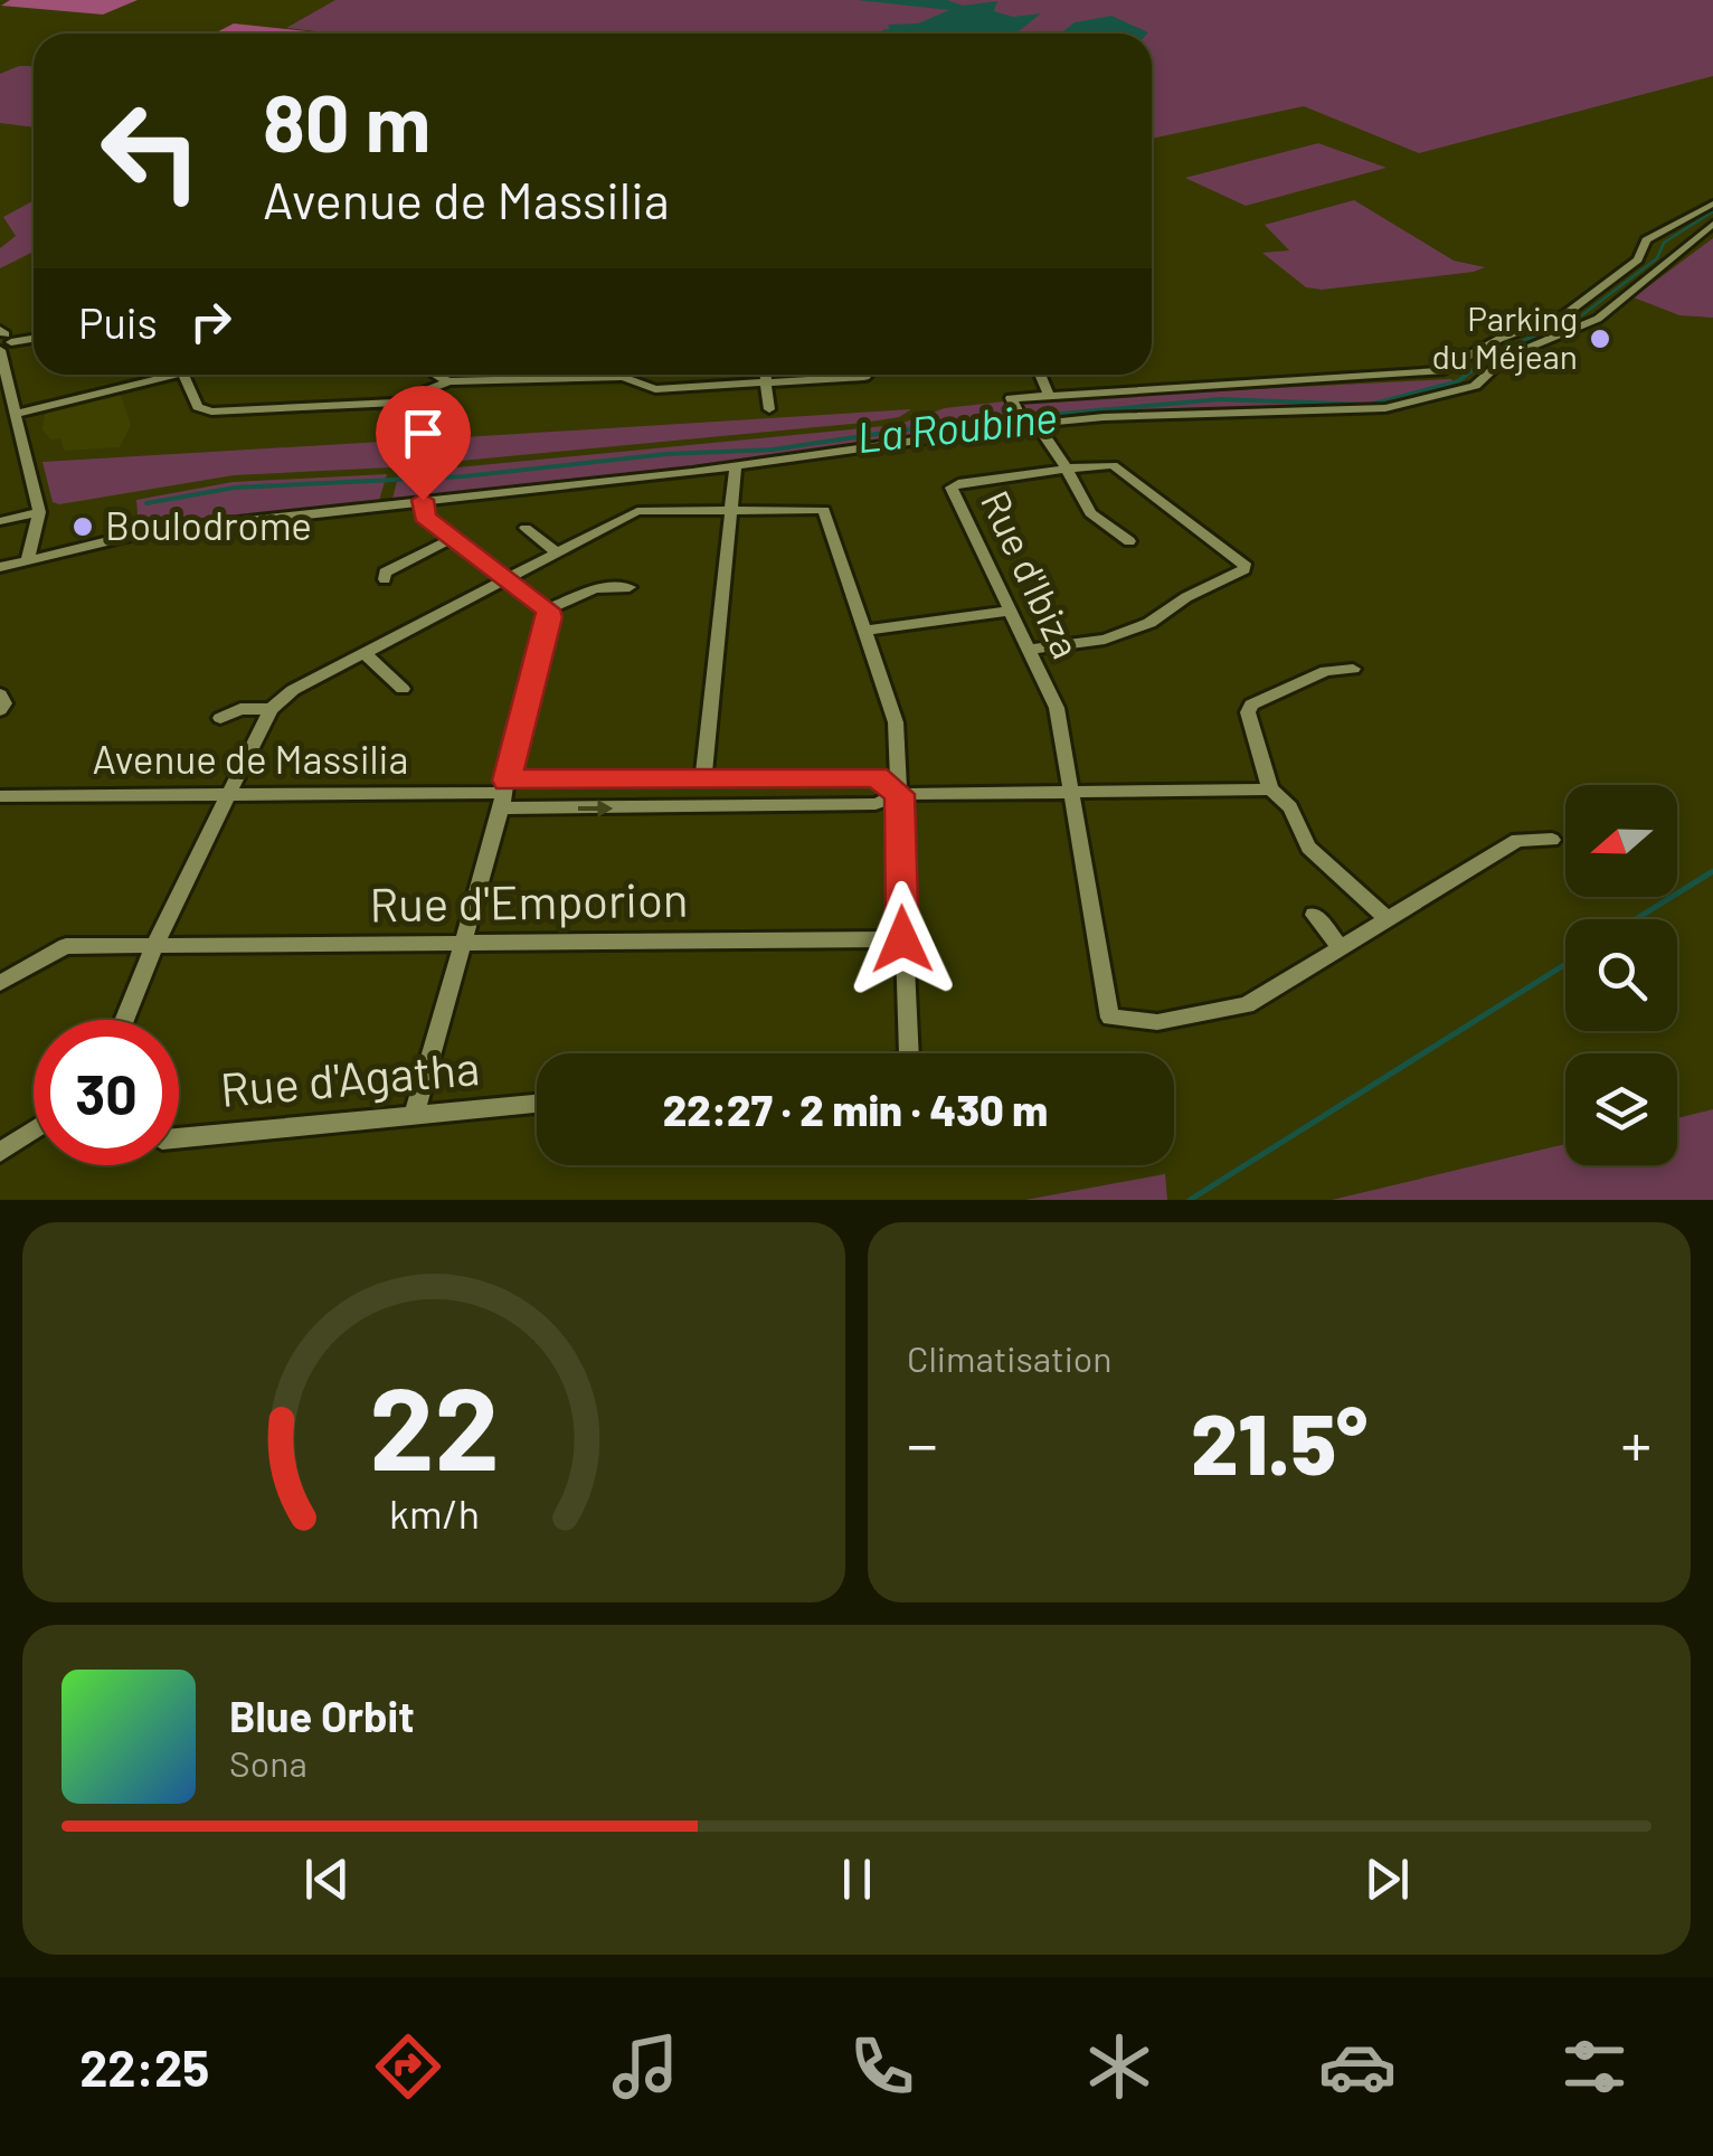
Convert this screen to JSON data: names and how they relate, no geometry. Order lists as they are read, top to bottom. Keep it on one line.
{"streets":{"street":["Rue d'Ibiza","Avenue de Massilia","Rue d'Emporion","Rue d'Agatha"]},"crossings":[["Rue d'Ibiza","Avenue de Massilia"]],"water":["La Roubine"],"places":["Parking du Méjean","Boulodrome"],"north":"left","page":{"turn":["80 m","Avenue de Massilia"],"then":"Puis","limit":"30","trip":"22:27 · 2 min · 430 m","tile":"Climatisation","heat":["−","21.5°","+"],"song":["Blue Orbit","Sona"],"tabs":"22:25","gauge":["22","km/h"]}}
